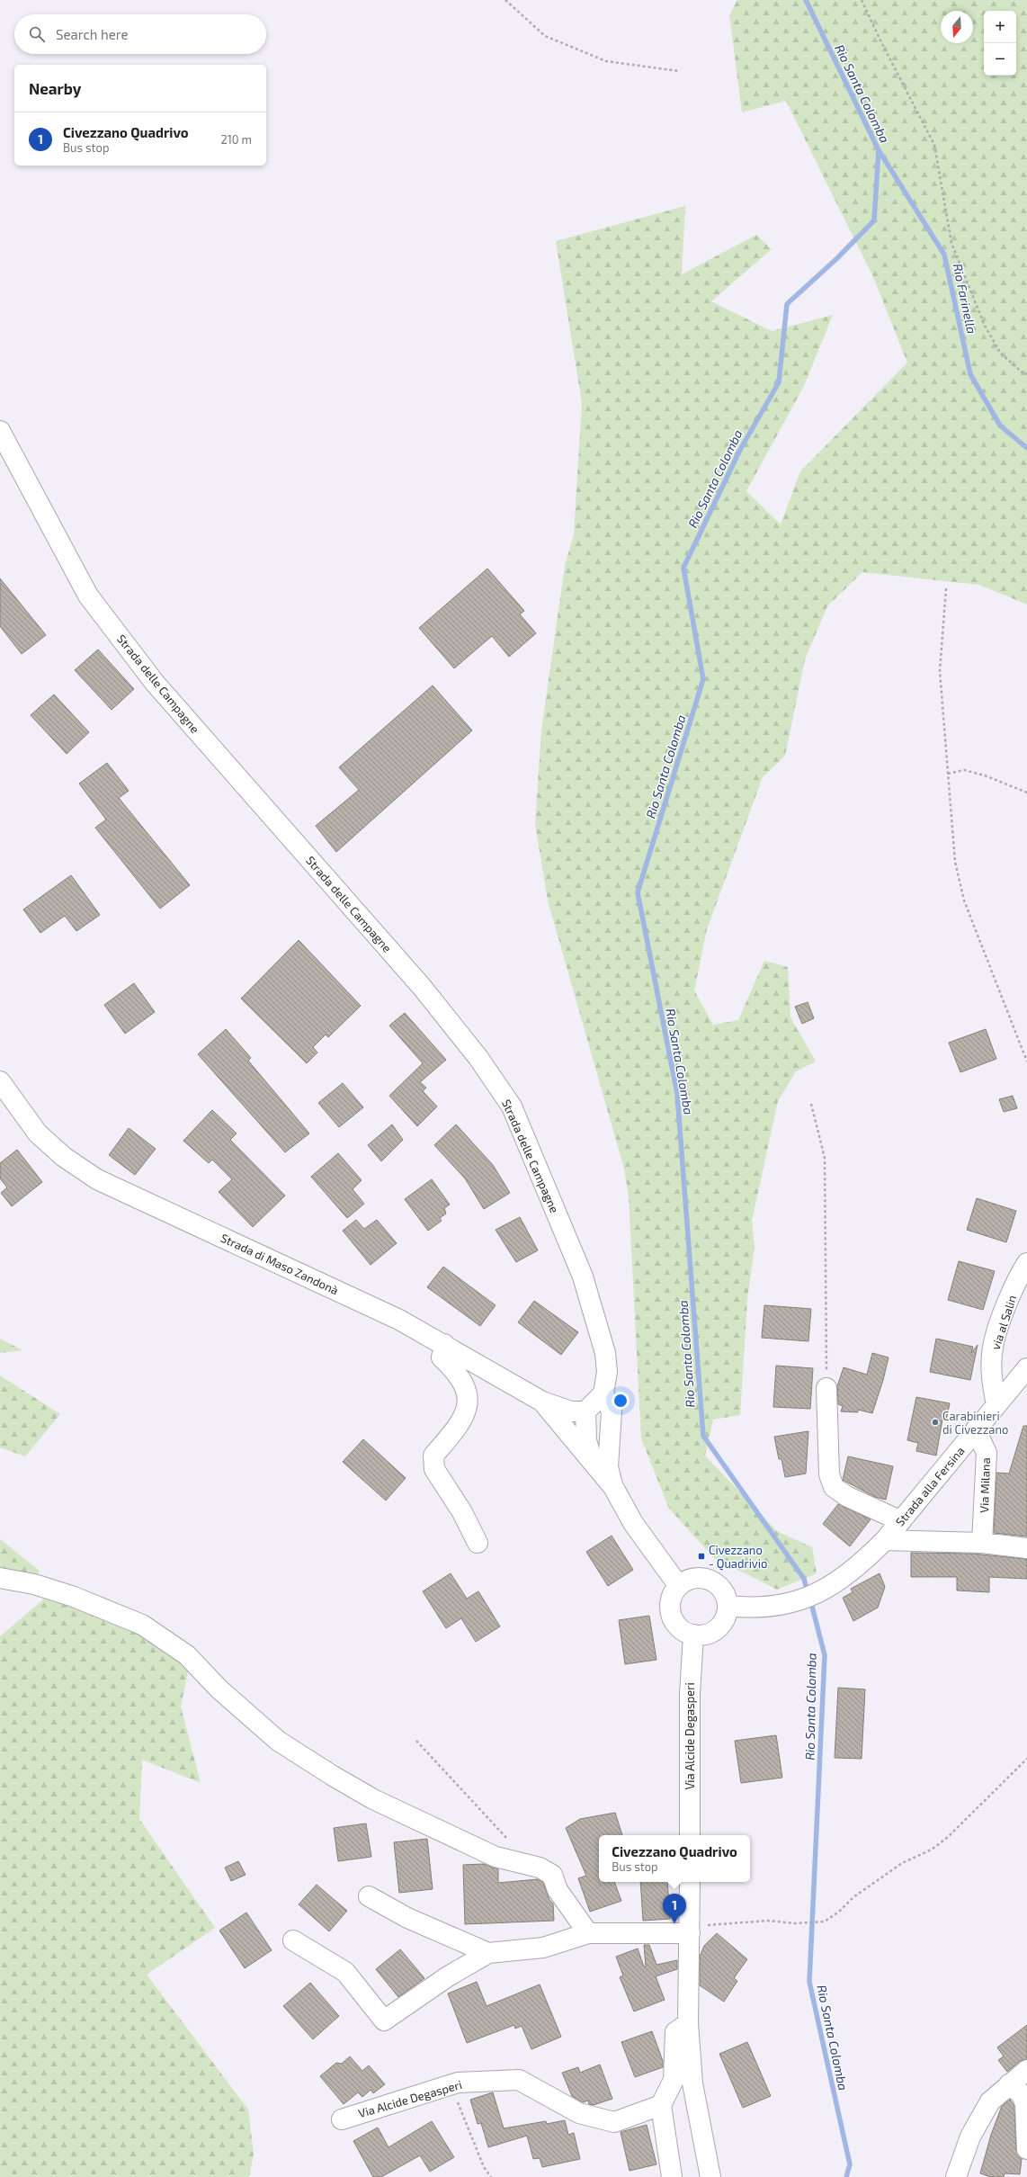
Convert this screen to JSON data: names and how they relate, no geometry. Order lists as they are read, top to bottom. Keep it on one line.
{"streets":{"street":["Strada delle Campagne","Strada di Maso Zandonà","via al Salin","Via Milana","Strada alla Fersina","Via Alcide Degasperi"]},"crossings":[["via al Salin","Strada alla Fersina"],["Via Milana","Strada alla Fersina"],["Strada alla Fersina","Via Alcide Degasperi"]],"water":["Rio Santa Colomba","Rio Farinella"],"places":{"other":["Carabinieri di Civezzano"],"transit":["Civezzano - Quadrivio"]},"north":"bottom","page":{"map_buttons":["+","−"],"search":"Search here","heading":"Nearby","list":[{"mark":"1","name":"Civezzano Quadrivo","note":"Bus stop","value":"210 m"}],"popup":["Civezzano Quadrivo","Bus stop"],"pins":"1"}}
